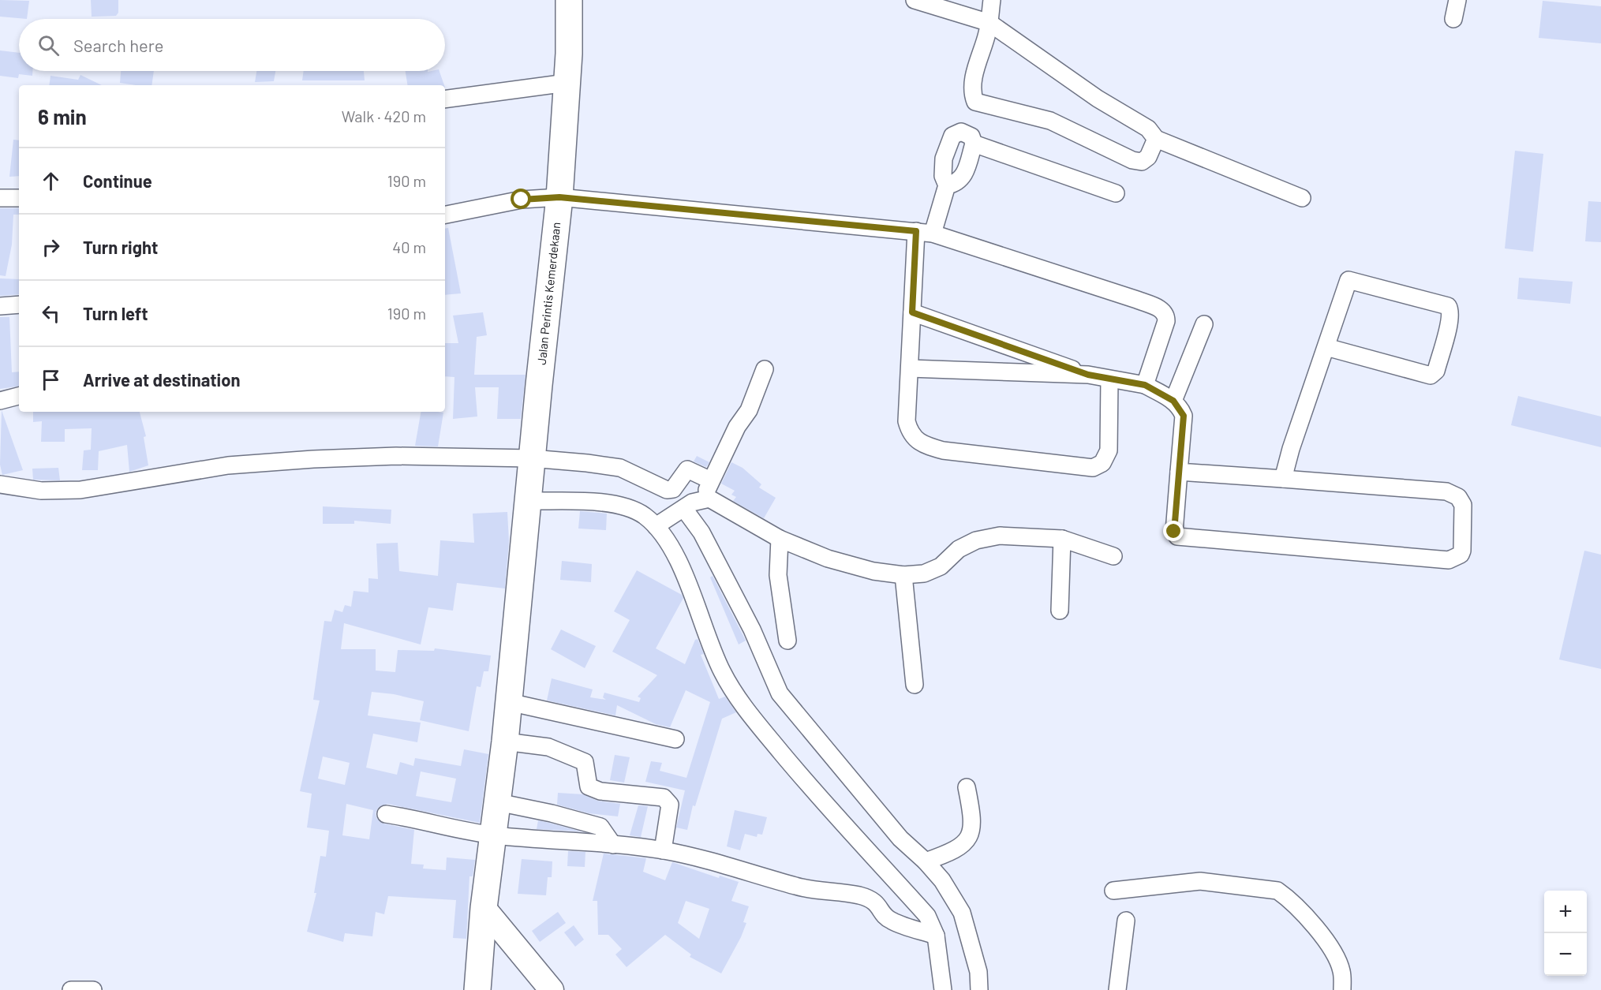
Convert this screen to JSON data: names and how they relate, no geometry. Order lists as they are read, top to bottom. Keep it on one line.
{"streets":{"main road":["Jalan Perintis Kemerdekaan"]},"page":{"search":"Search here","heading":["6 min","Walk · 420 m"],"list":[["Continue","190 m"],["Turn right","40 m"],["Turn left","190 m"],"Arrive at destination"],"map_buttons":["+","−"]}}
